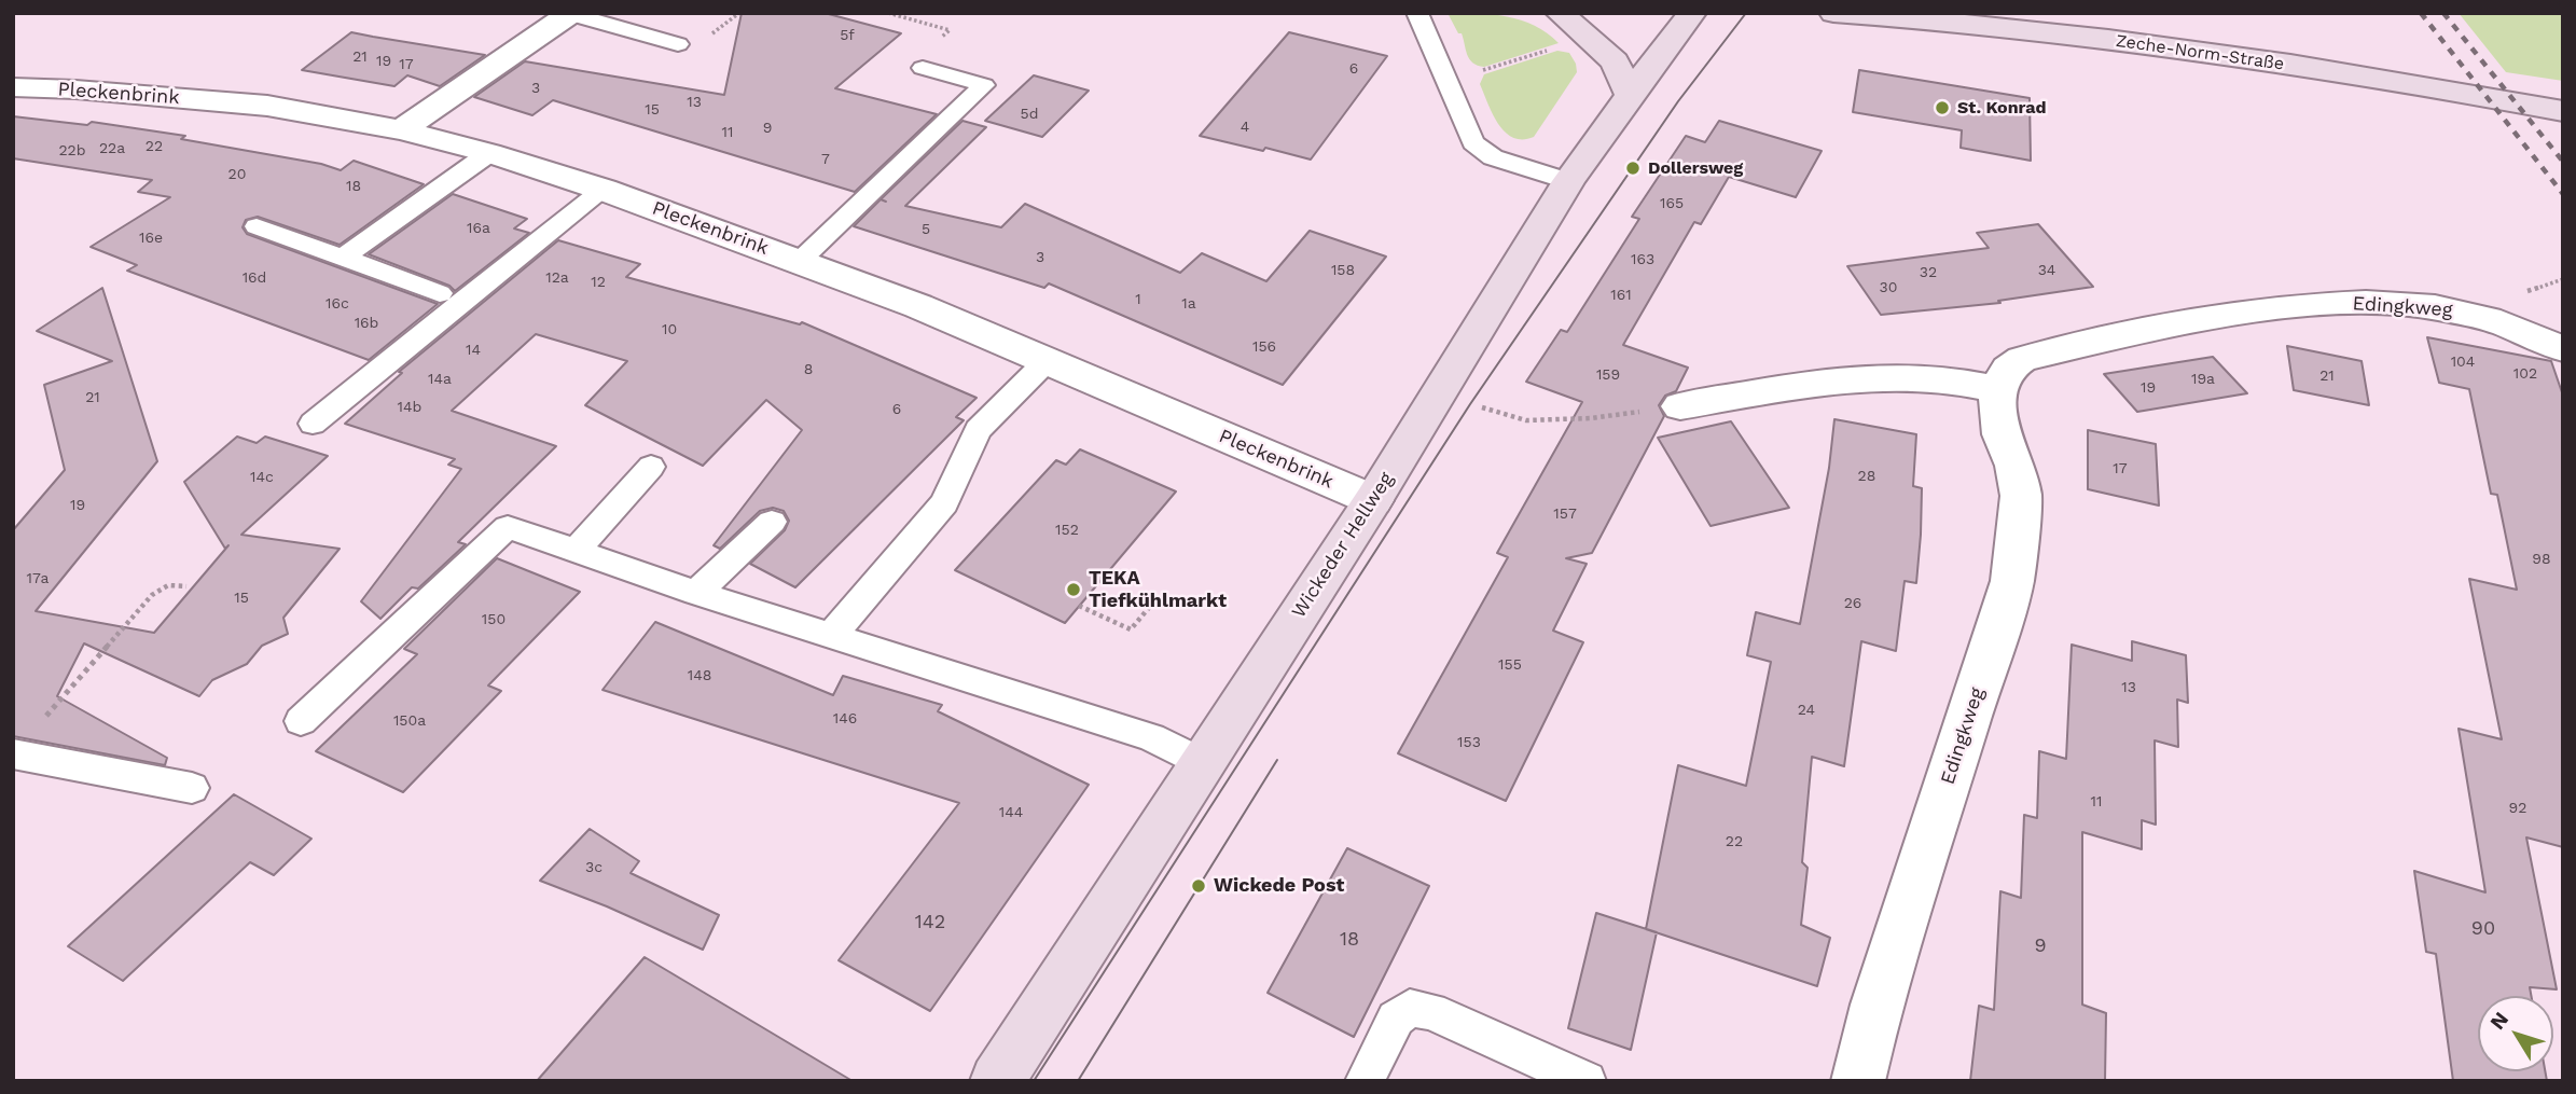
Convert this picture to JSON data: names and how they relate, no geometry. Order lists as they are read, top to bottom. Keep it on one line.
{"streets":{"main road":["Zeche-Norm-Straße","Wickeder Hellweg"],"street":["Pleckenbrink","Edingkweg"]},"crossings":[["Pleckenbrink","Wickeder Hellweg"]],"places":["St. Konrad","Dollersweg","TEKA Tiefkühlmarkt","Wickede Post"],"house_numbers":["5f","21","19","17","6","3","13","15","5d","4","9","11","22","22a","22b","7","20","18","165","16a","5","16e","3","163","158","34","32","16d","12a","12","30","161","1","16c","1a","16b","10","156","14","104","8","102","159","21","14a","19a","19","21","14b","6","17","28","14c","19","157","152","98","17a","15","26","150","155","148","13","24","146","150a","153","11","92","144","22","3c","142","90","18","9"],"north":"top left"}
